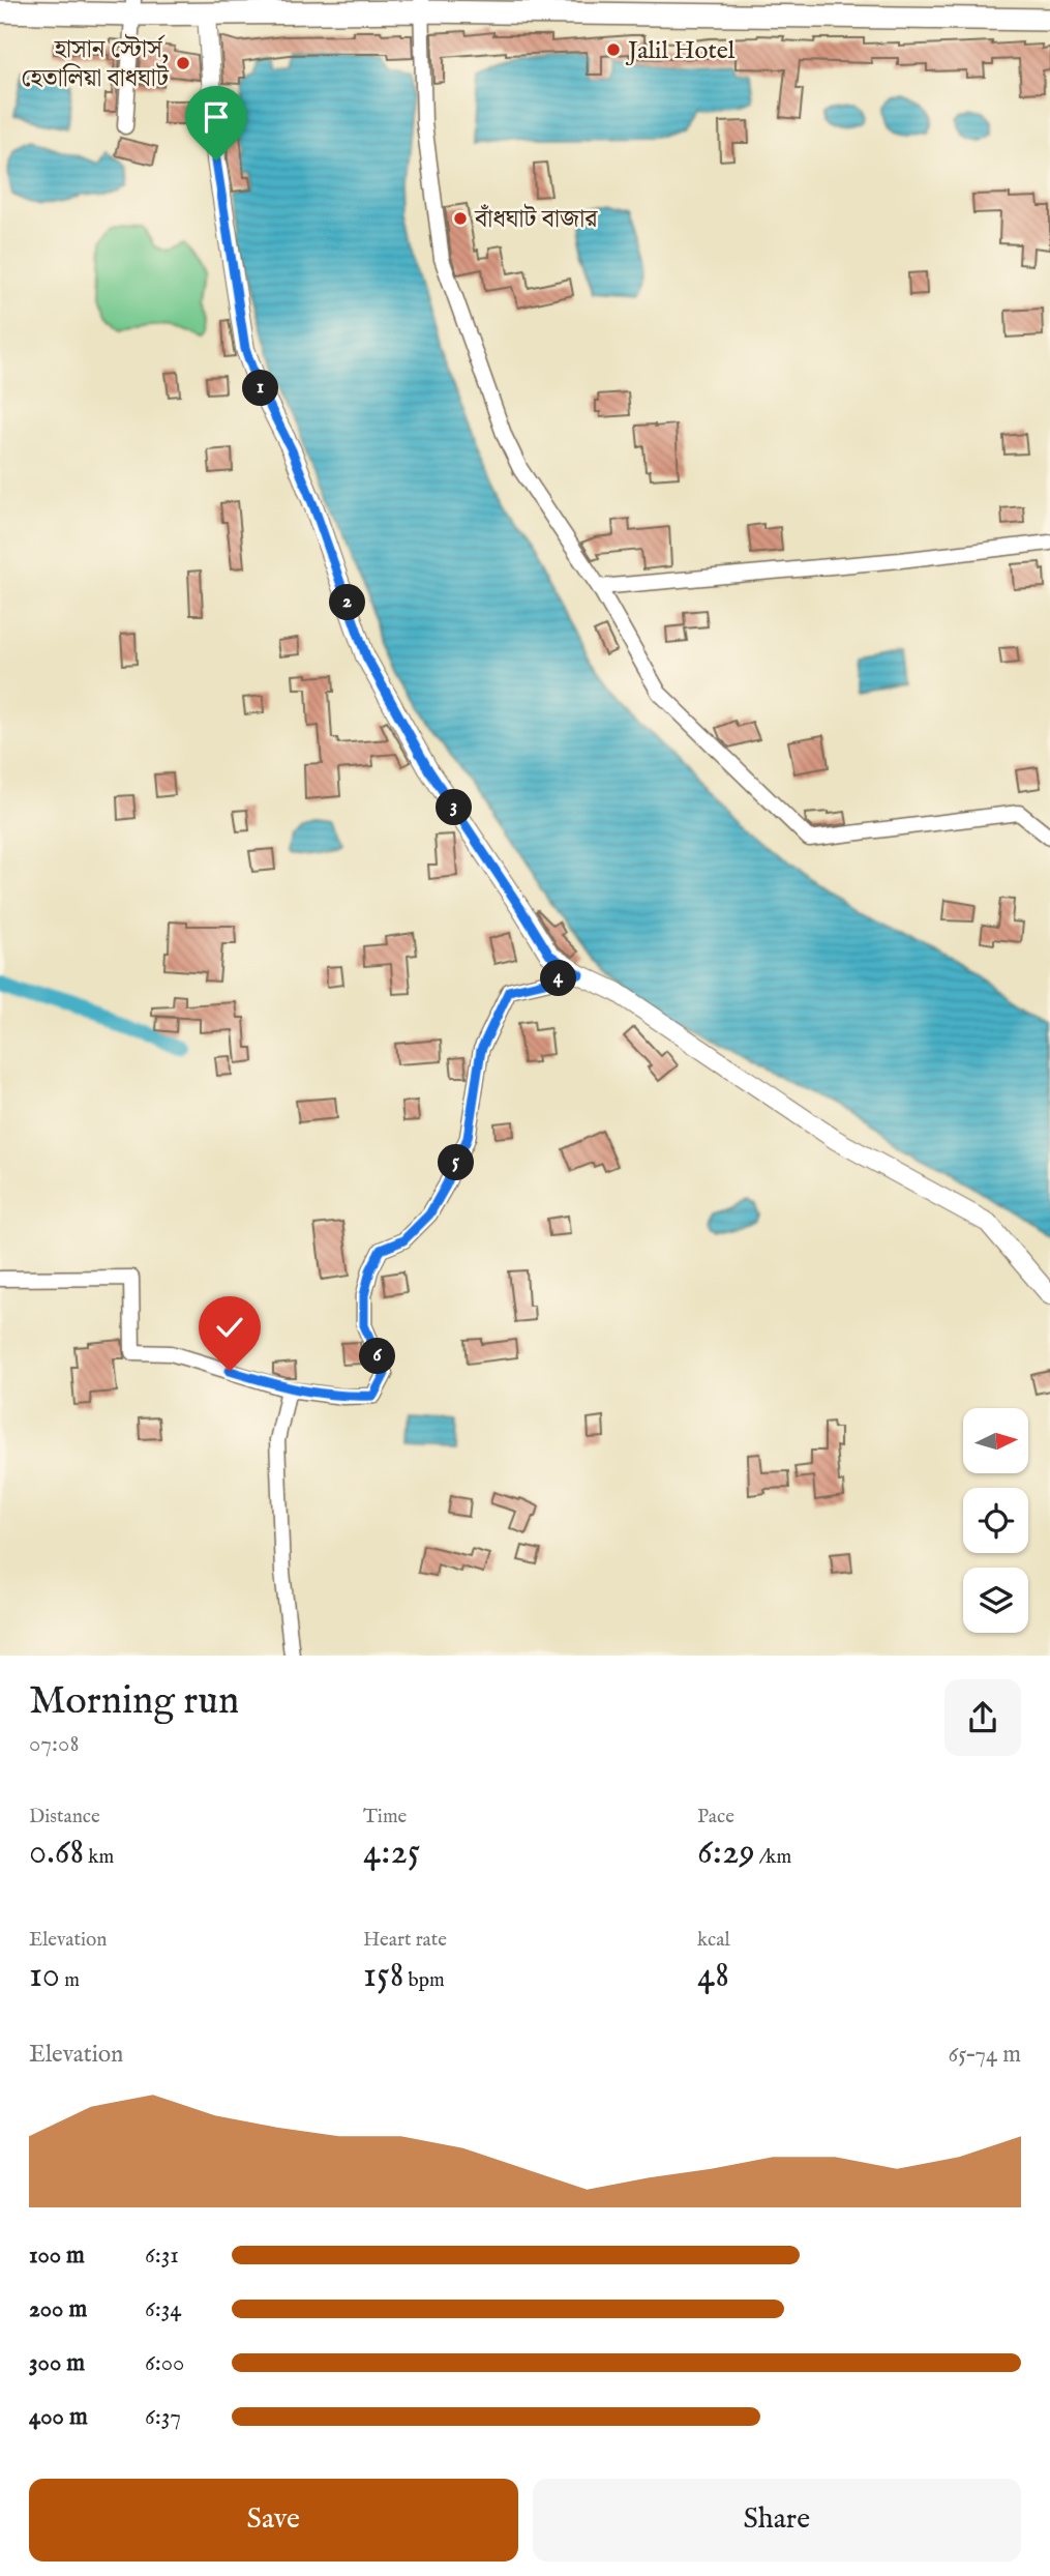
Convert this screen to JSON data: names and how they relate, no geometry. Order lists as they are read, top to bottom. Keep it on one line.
{"places":["Jalil Hotel","হাসান স্টোর্স, হেতালিয়া বাধঘাট","বাঁধঘাট বাজার"],"north":"right","page":{"pins":["1","2","3","4","5","6"],"heading":["Morning run","07:08"],"stats":[["Distance","0.68 km"],["Time","4:25"],["Pace","6:29 /km"],["Elevation","10 m"],["Heart rate","158 bpm"],["kcal","48"]],"chart":["Elevation","65–74 m"],"list":[{"name":"100 m","note":"6:31"},{"name":"200 m","note":"6:34"},{"name":"300 m","note":"6:00"},{"name":"400 m","note":"6:37"}],"buttons":["Save","Share"]}}
